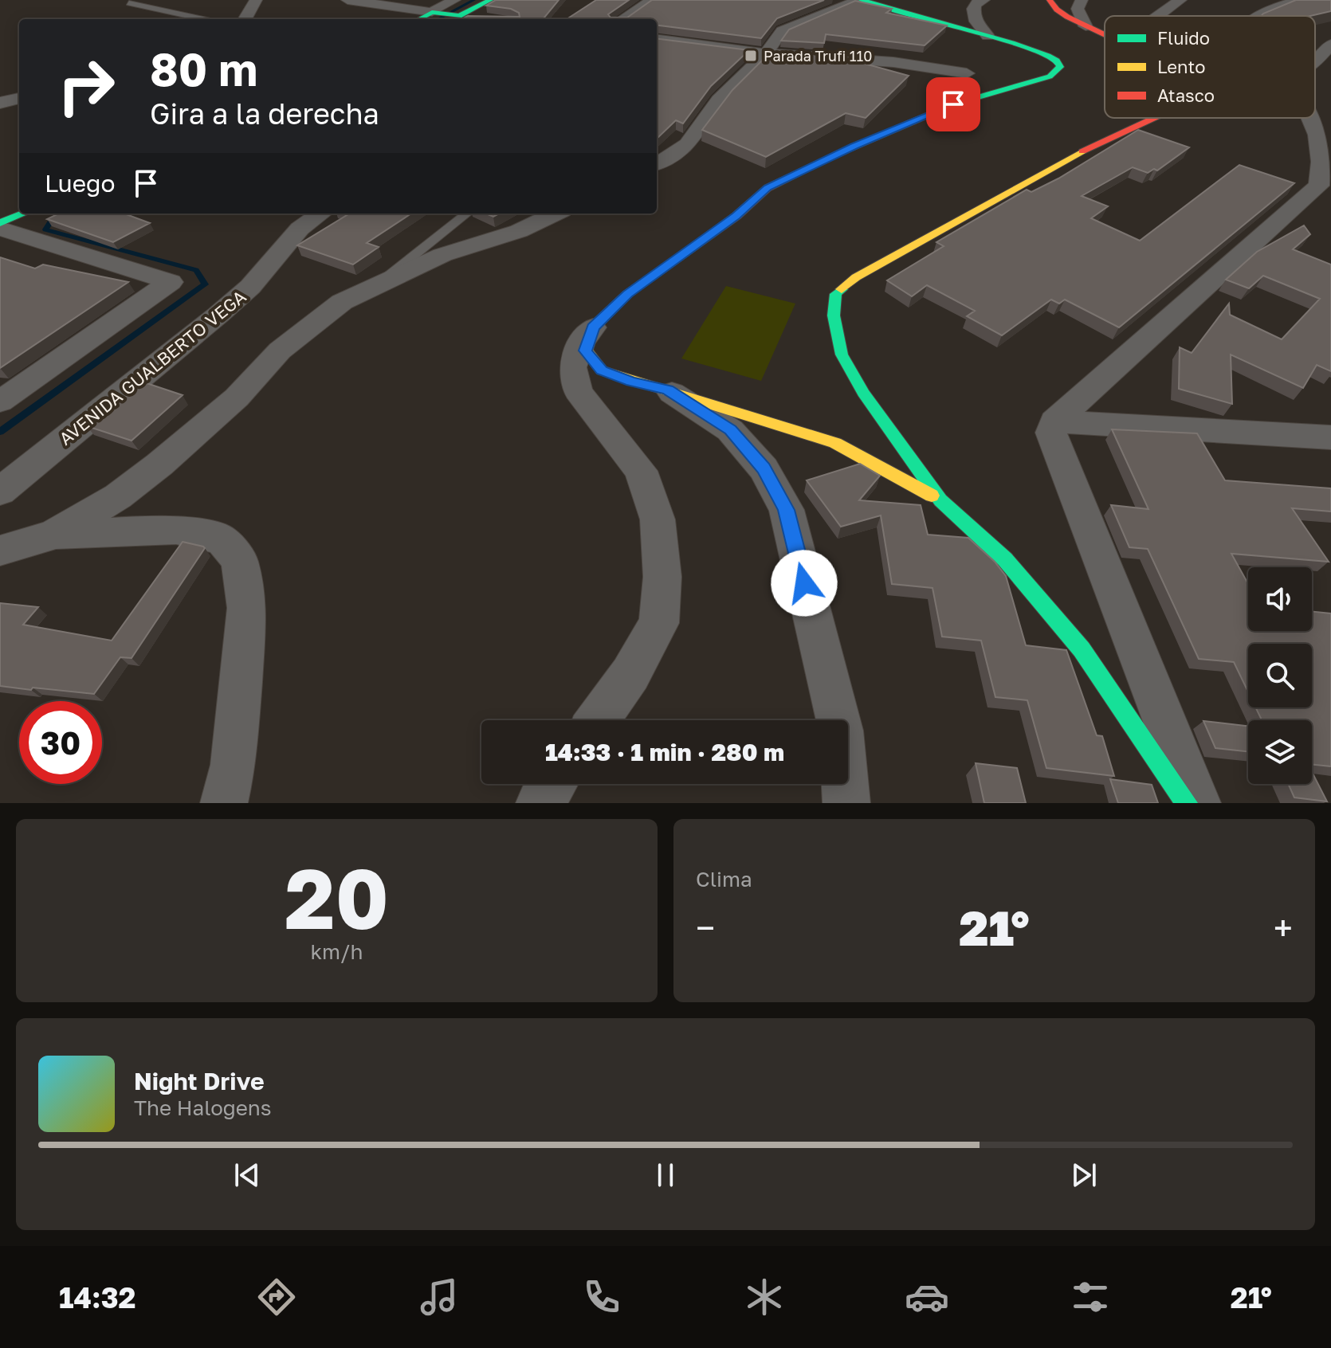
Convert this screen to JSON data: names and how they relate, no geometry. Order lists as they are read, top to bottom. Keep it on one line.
{"streets":{"street":["AVENIDA GUALBERTO VEGA"]},"places":{"transit":["Parada Trufi 110"]},"legend":["Fluido","Lento","Atasco"],"page":{"turn":["80 m","Gira a la derecha"],"then":"Luego","limit":"30","trip":"14:33 · 1 min · 280 m","tile":[["20","km/h"],"Clima"],"heat":["−","21°","+"],"song":["Night Drive","The Halogens"],"tabs":["14:32","21°"]}}
